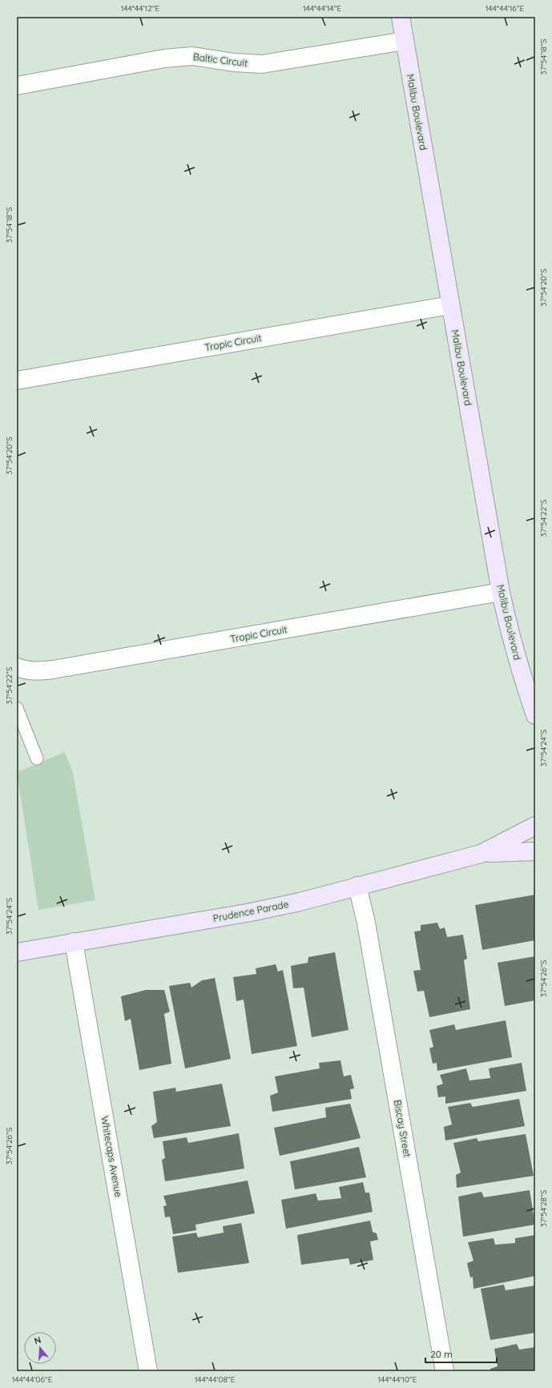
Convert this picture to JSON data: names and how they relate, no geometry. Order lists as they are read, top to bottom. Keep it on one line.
{"streets":{"street":["Baltic Circuit","Malibu Boulevard","Tropic Circuit","Prudence Parade","Biscay Street","Whitecaps Avenue"]},"crossings":[["Baltic Circuit","Malibu Boulevard"],["Malibu Boulevard","Tropic Circuit"],["Prudence Parade","Biscay Street"],["Prudence Parade","Whitecaps Avenue"]],"scale_bar":"20 m","north":"top","coordinates":["144°44'12\"E","144°44'14\"E","144°44'16\"E","37°54'18\"S","37°54'20\"S","37°54'22\"S","37°54'24\"S","37°54'26\"S","37°54'28\"S","144°44'06\"E","144°44'08\"E","144°44'10\"E"]}
